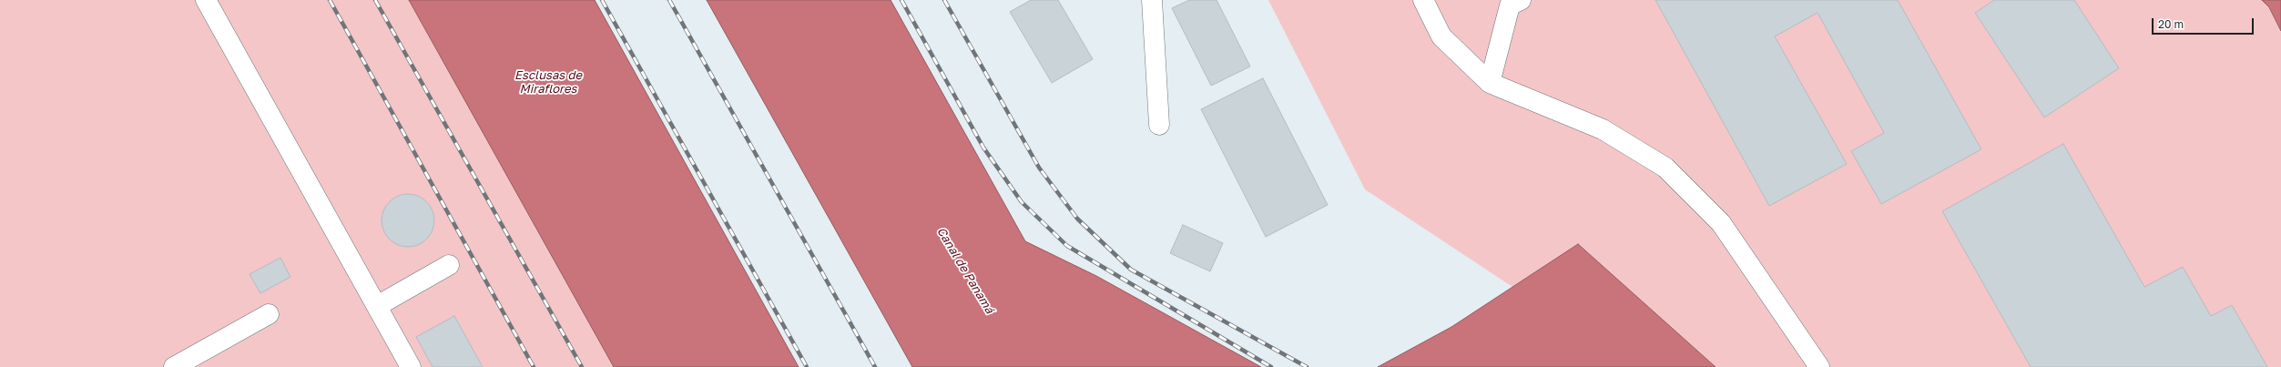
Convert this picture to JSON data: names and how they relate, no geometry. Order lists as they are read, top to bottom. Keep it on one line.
{"water":["Esclusas de Miraflores","Canal de Panamá"],"scale_bar":"20 m"}
